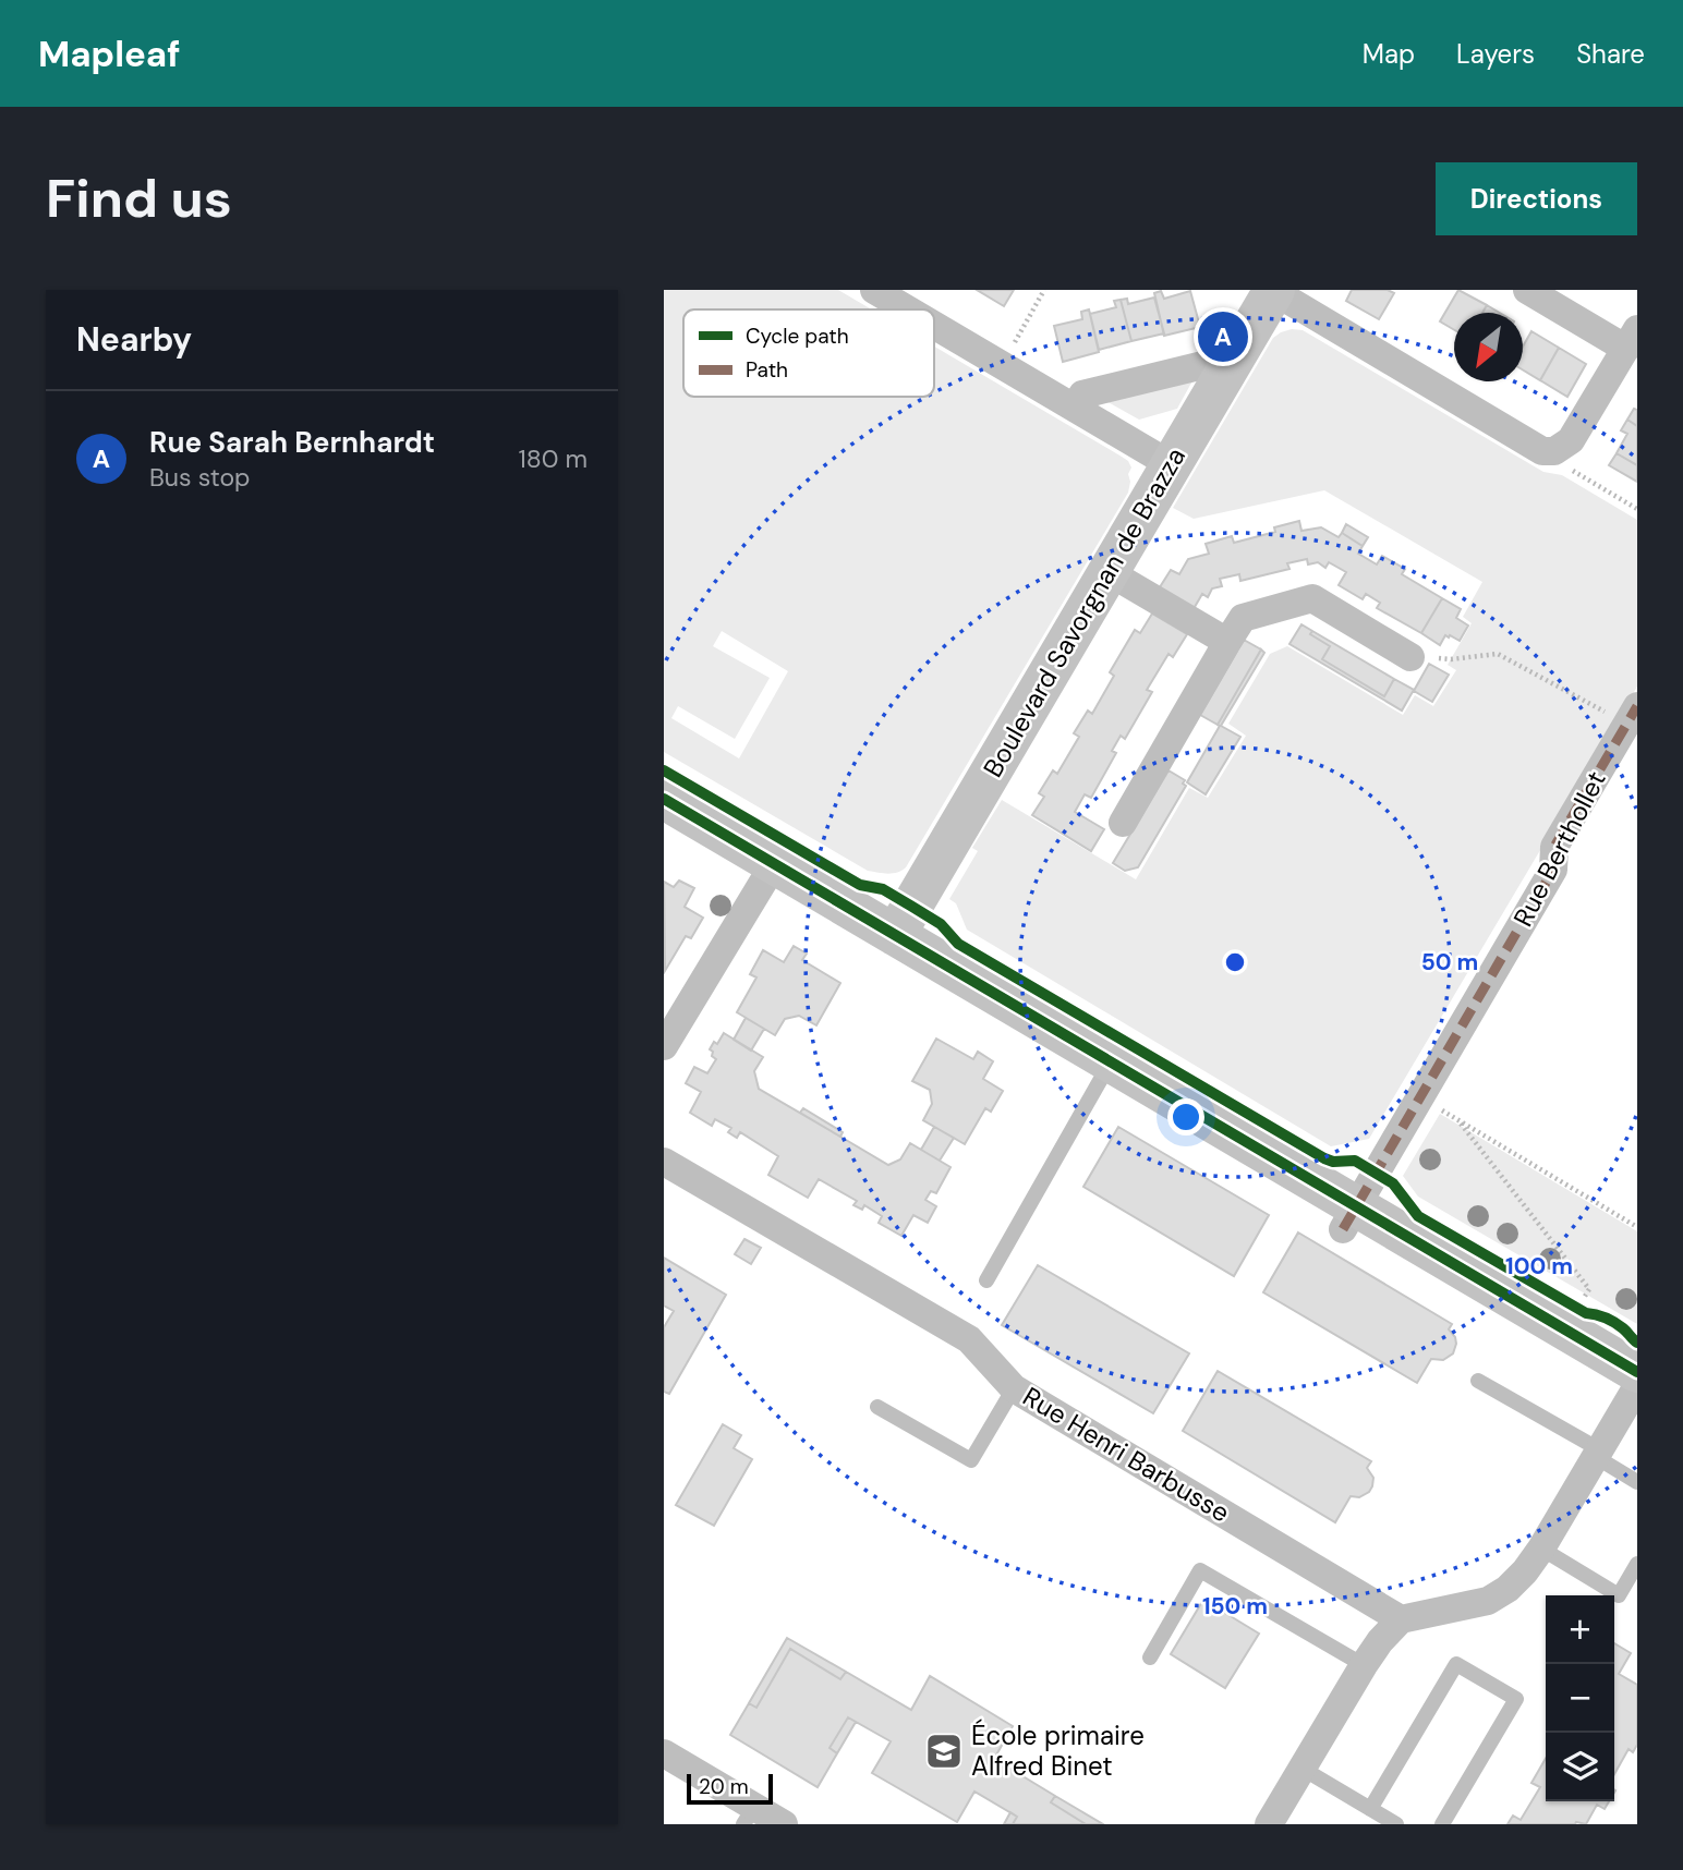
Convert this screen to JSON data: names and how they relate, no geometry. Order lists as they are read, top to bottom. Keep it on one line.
{"streets":{"street":["Boulevard Savorgnan de Brazza","Rue Berthollet","Rue Henri Barbusse"]},"places":{"school or university":["École primaire Alfred Binet"]},"legend":["Cycle path","Path"],"scale_bar":"20 m","north":"bottom left","page":{"header":"Mapleaf","nav":["Map","Layers","Share"],"buttons":"Directions","title":"Find us","heading":"Nearby","pins":"A","list":[{"mark":"A","name":"Rue Sarah Bernhardt","note":"Bus stop","value":"180 m"}],"map_buttons":["+","−"],"scale":"20 m"},"rings":["50 m","100 m","150 m"]}
